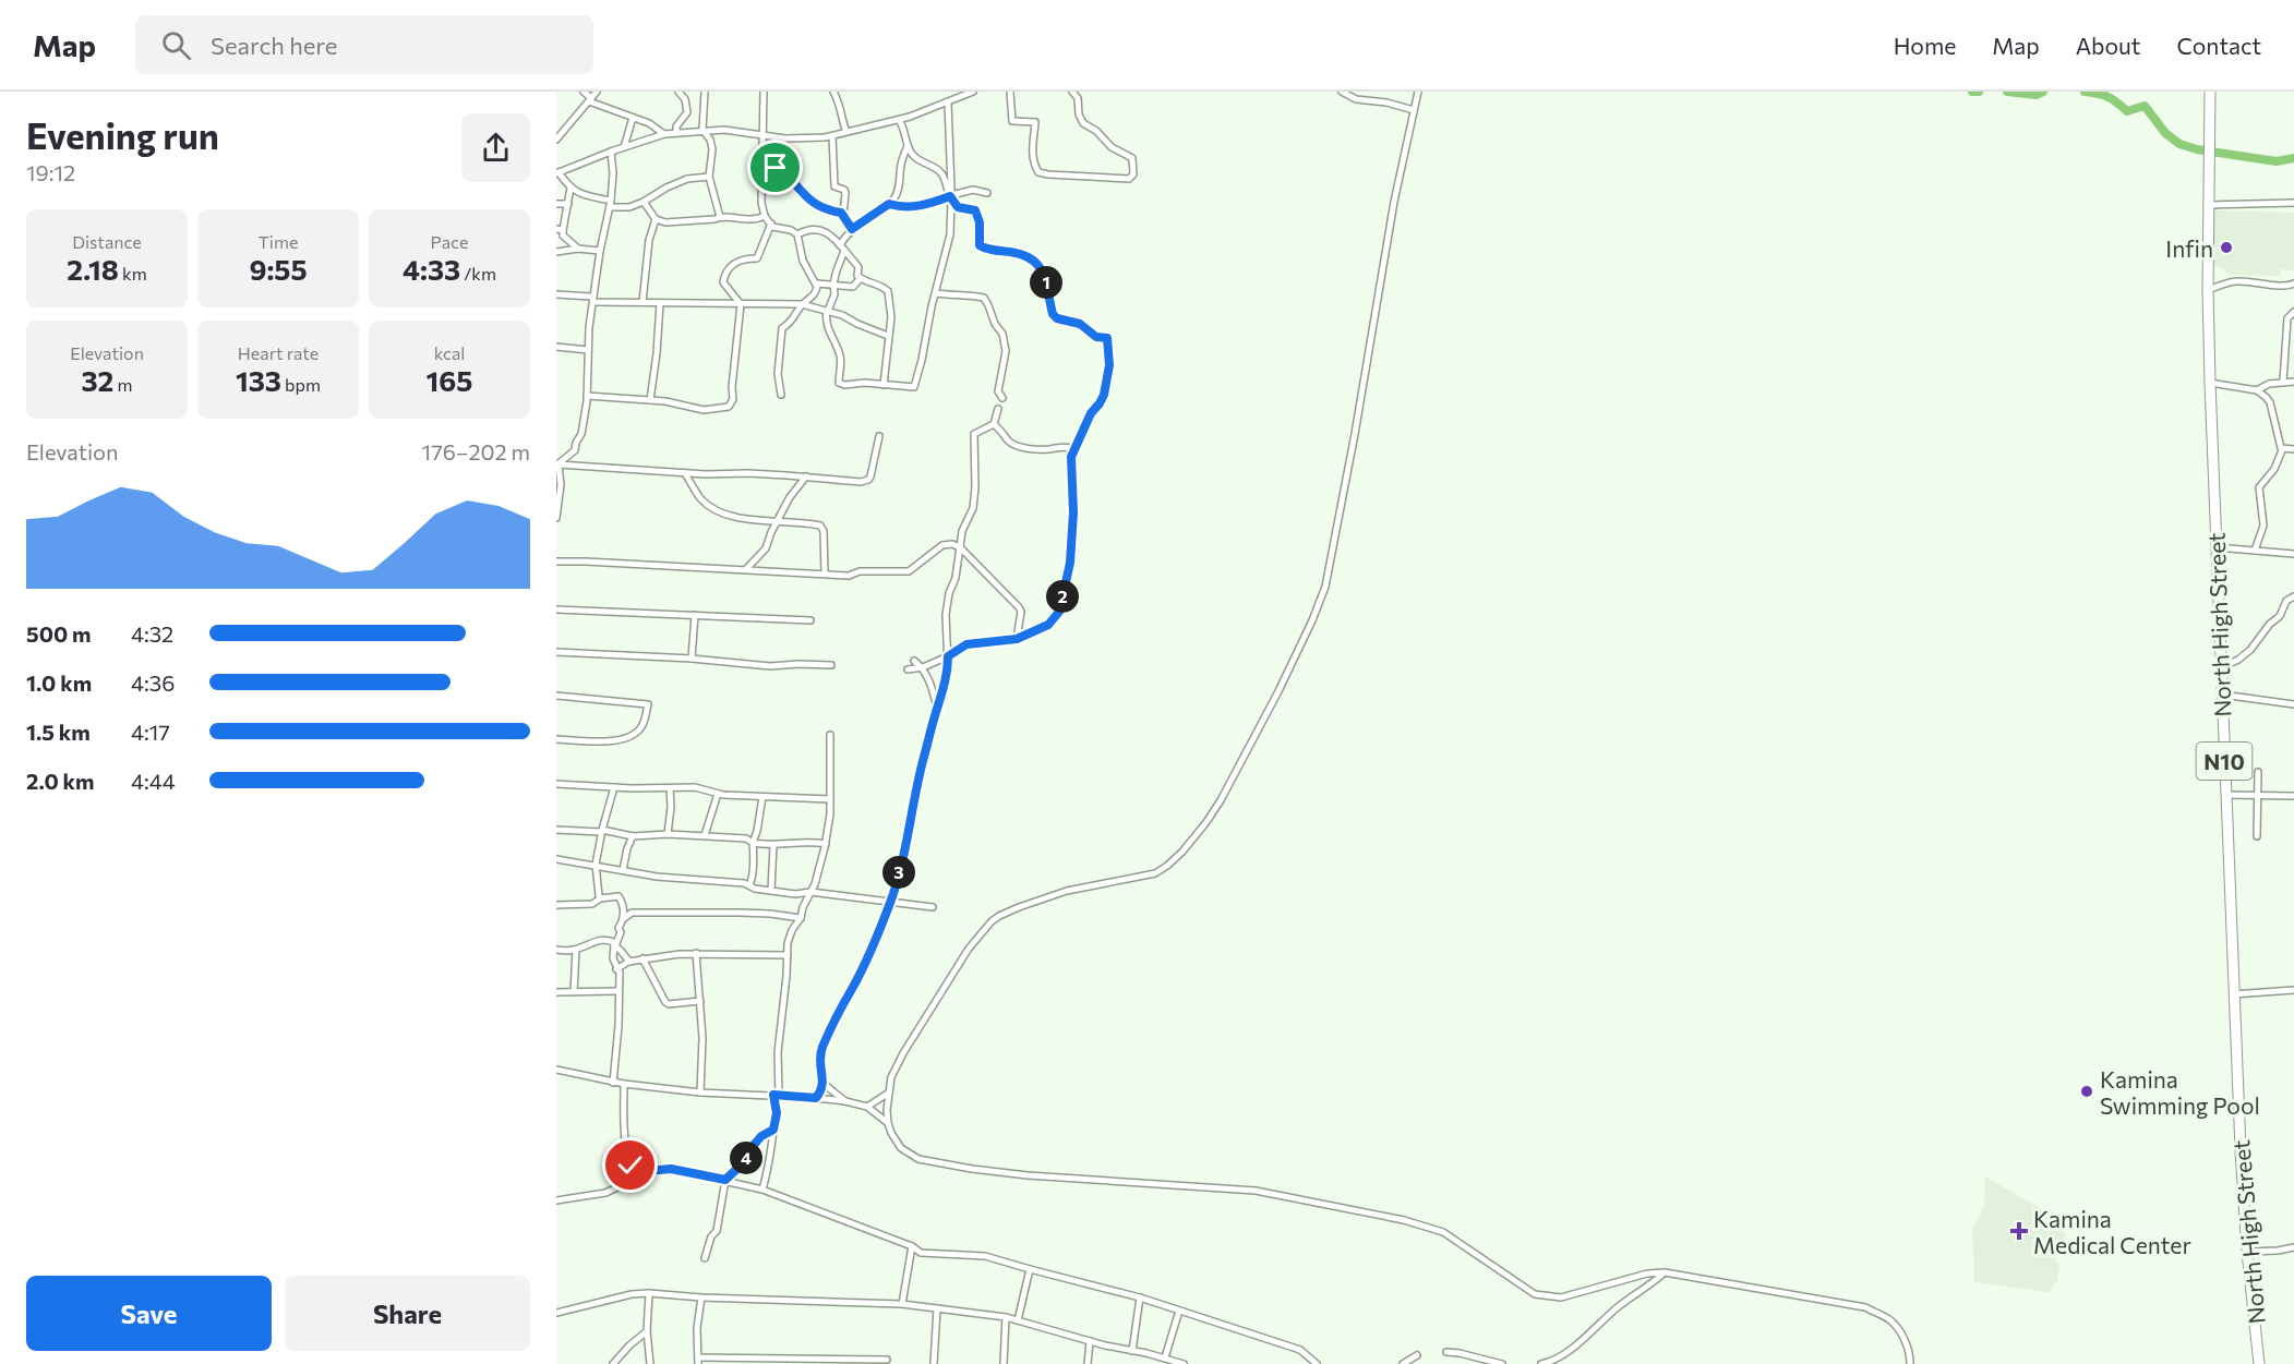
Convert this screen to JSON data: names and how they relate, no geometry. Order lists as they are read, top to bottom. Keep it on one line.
{"streets":{"highway":["North High Street","N10"]},"places":{"other":["Infin","Kamina Swimming Pool"],"health":["Kamina Medical Center"]},"page":{"header":"Map","search":"Search here","nav":["Home","Map","About","Contact"],"heading":["Evening run","19:12"],"stats":[["Distance","2.18 km"],["Time","9:55"],["Pace","4:33 /km"],["Elevation","32 m"],["Heart rate","133 bpm"],["kcal","165"]],"pins":["1","2","3","4"],"chart":["Elevation","176–202 m"],"list":[{"name":"500 m","note":"4:32"},{"name":"1.0 km","note":"4:36"},{"name":"1.5 km","note":"4:17"},{"name":"2.0 km","note":"4:44"}],"buttons":["Save","Share"]}}
